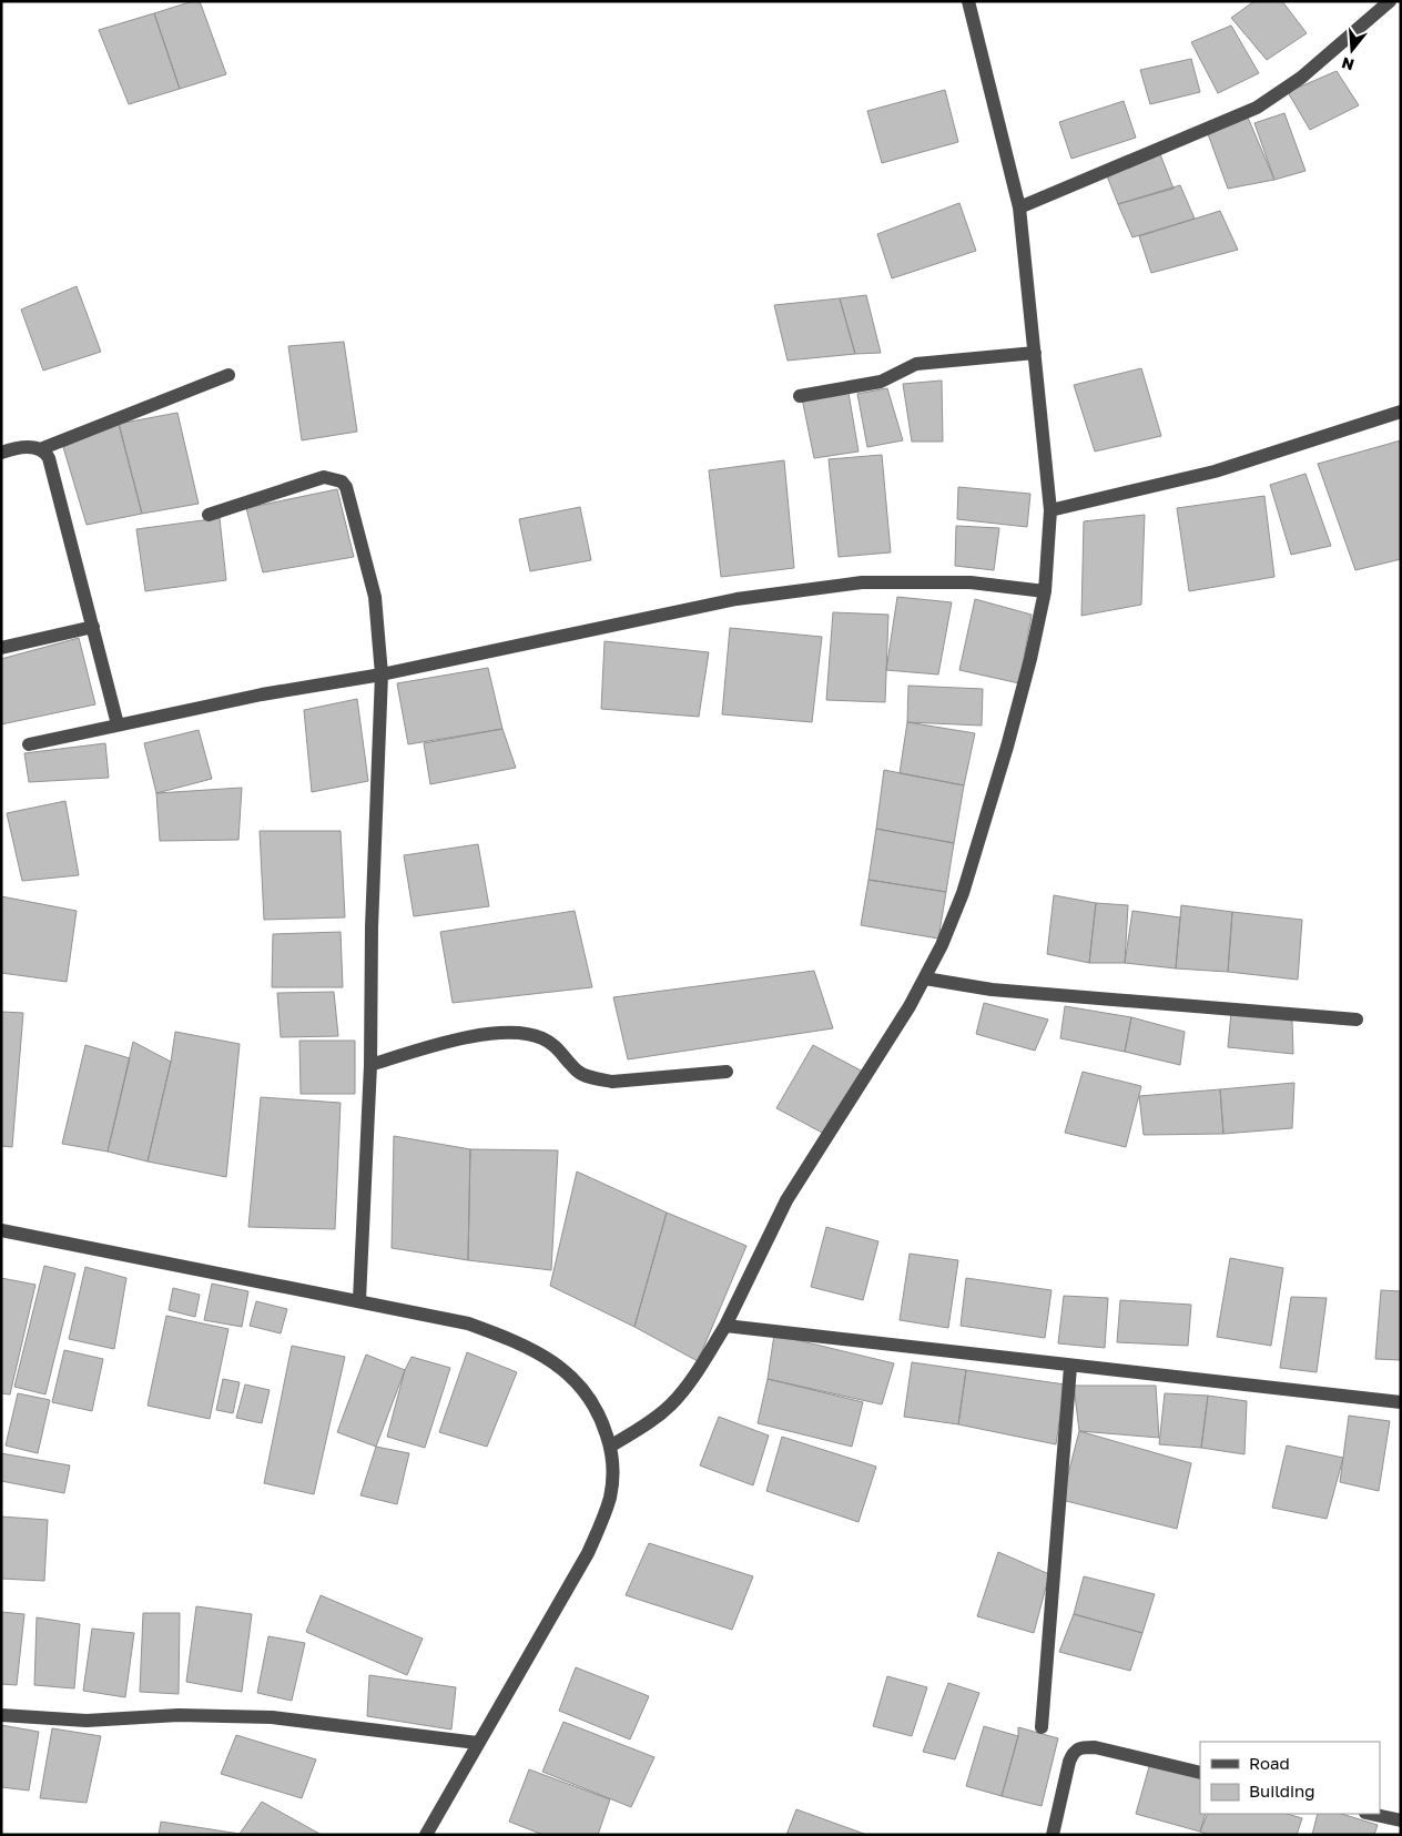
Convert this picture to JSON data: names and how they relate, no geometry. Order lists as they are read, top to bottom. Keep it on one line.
{"legend":["Road","Building"],"north":"bottom"}
